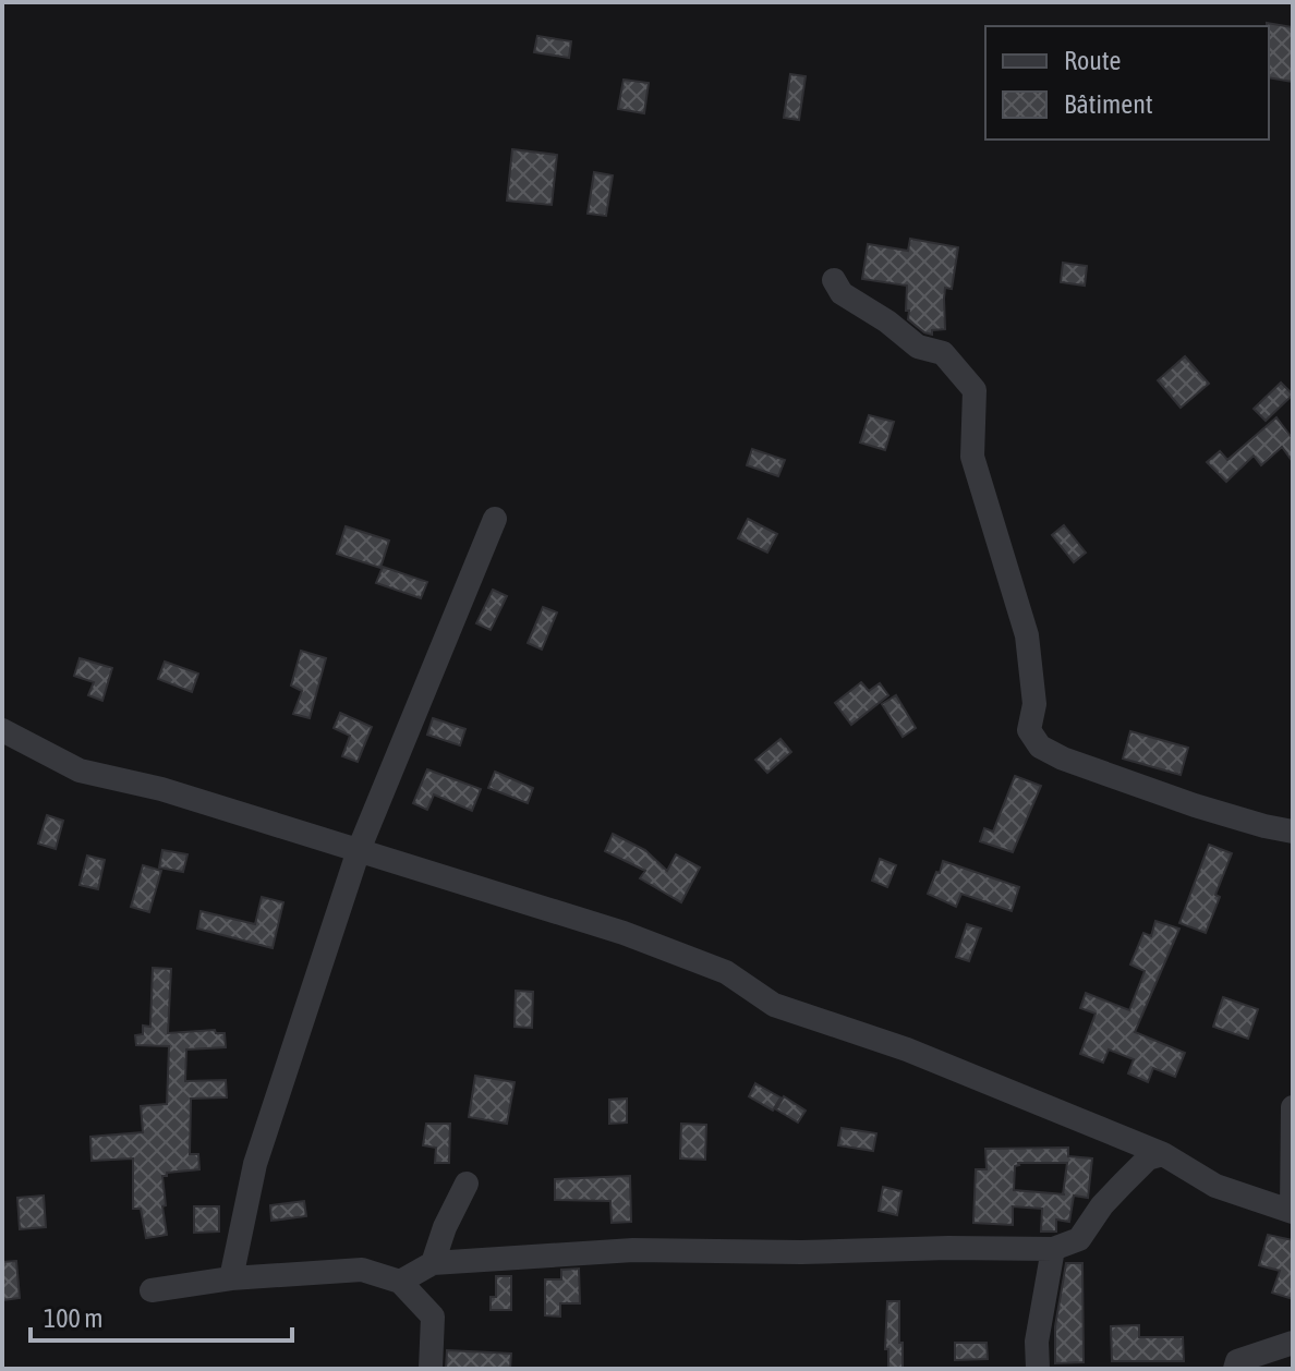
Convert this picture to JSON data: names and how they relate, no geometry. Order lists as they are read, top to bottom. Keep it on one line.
{"legend":["Route","Bâtiment"],"scale_bar":"100 m"}
